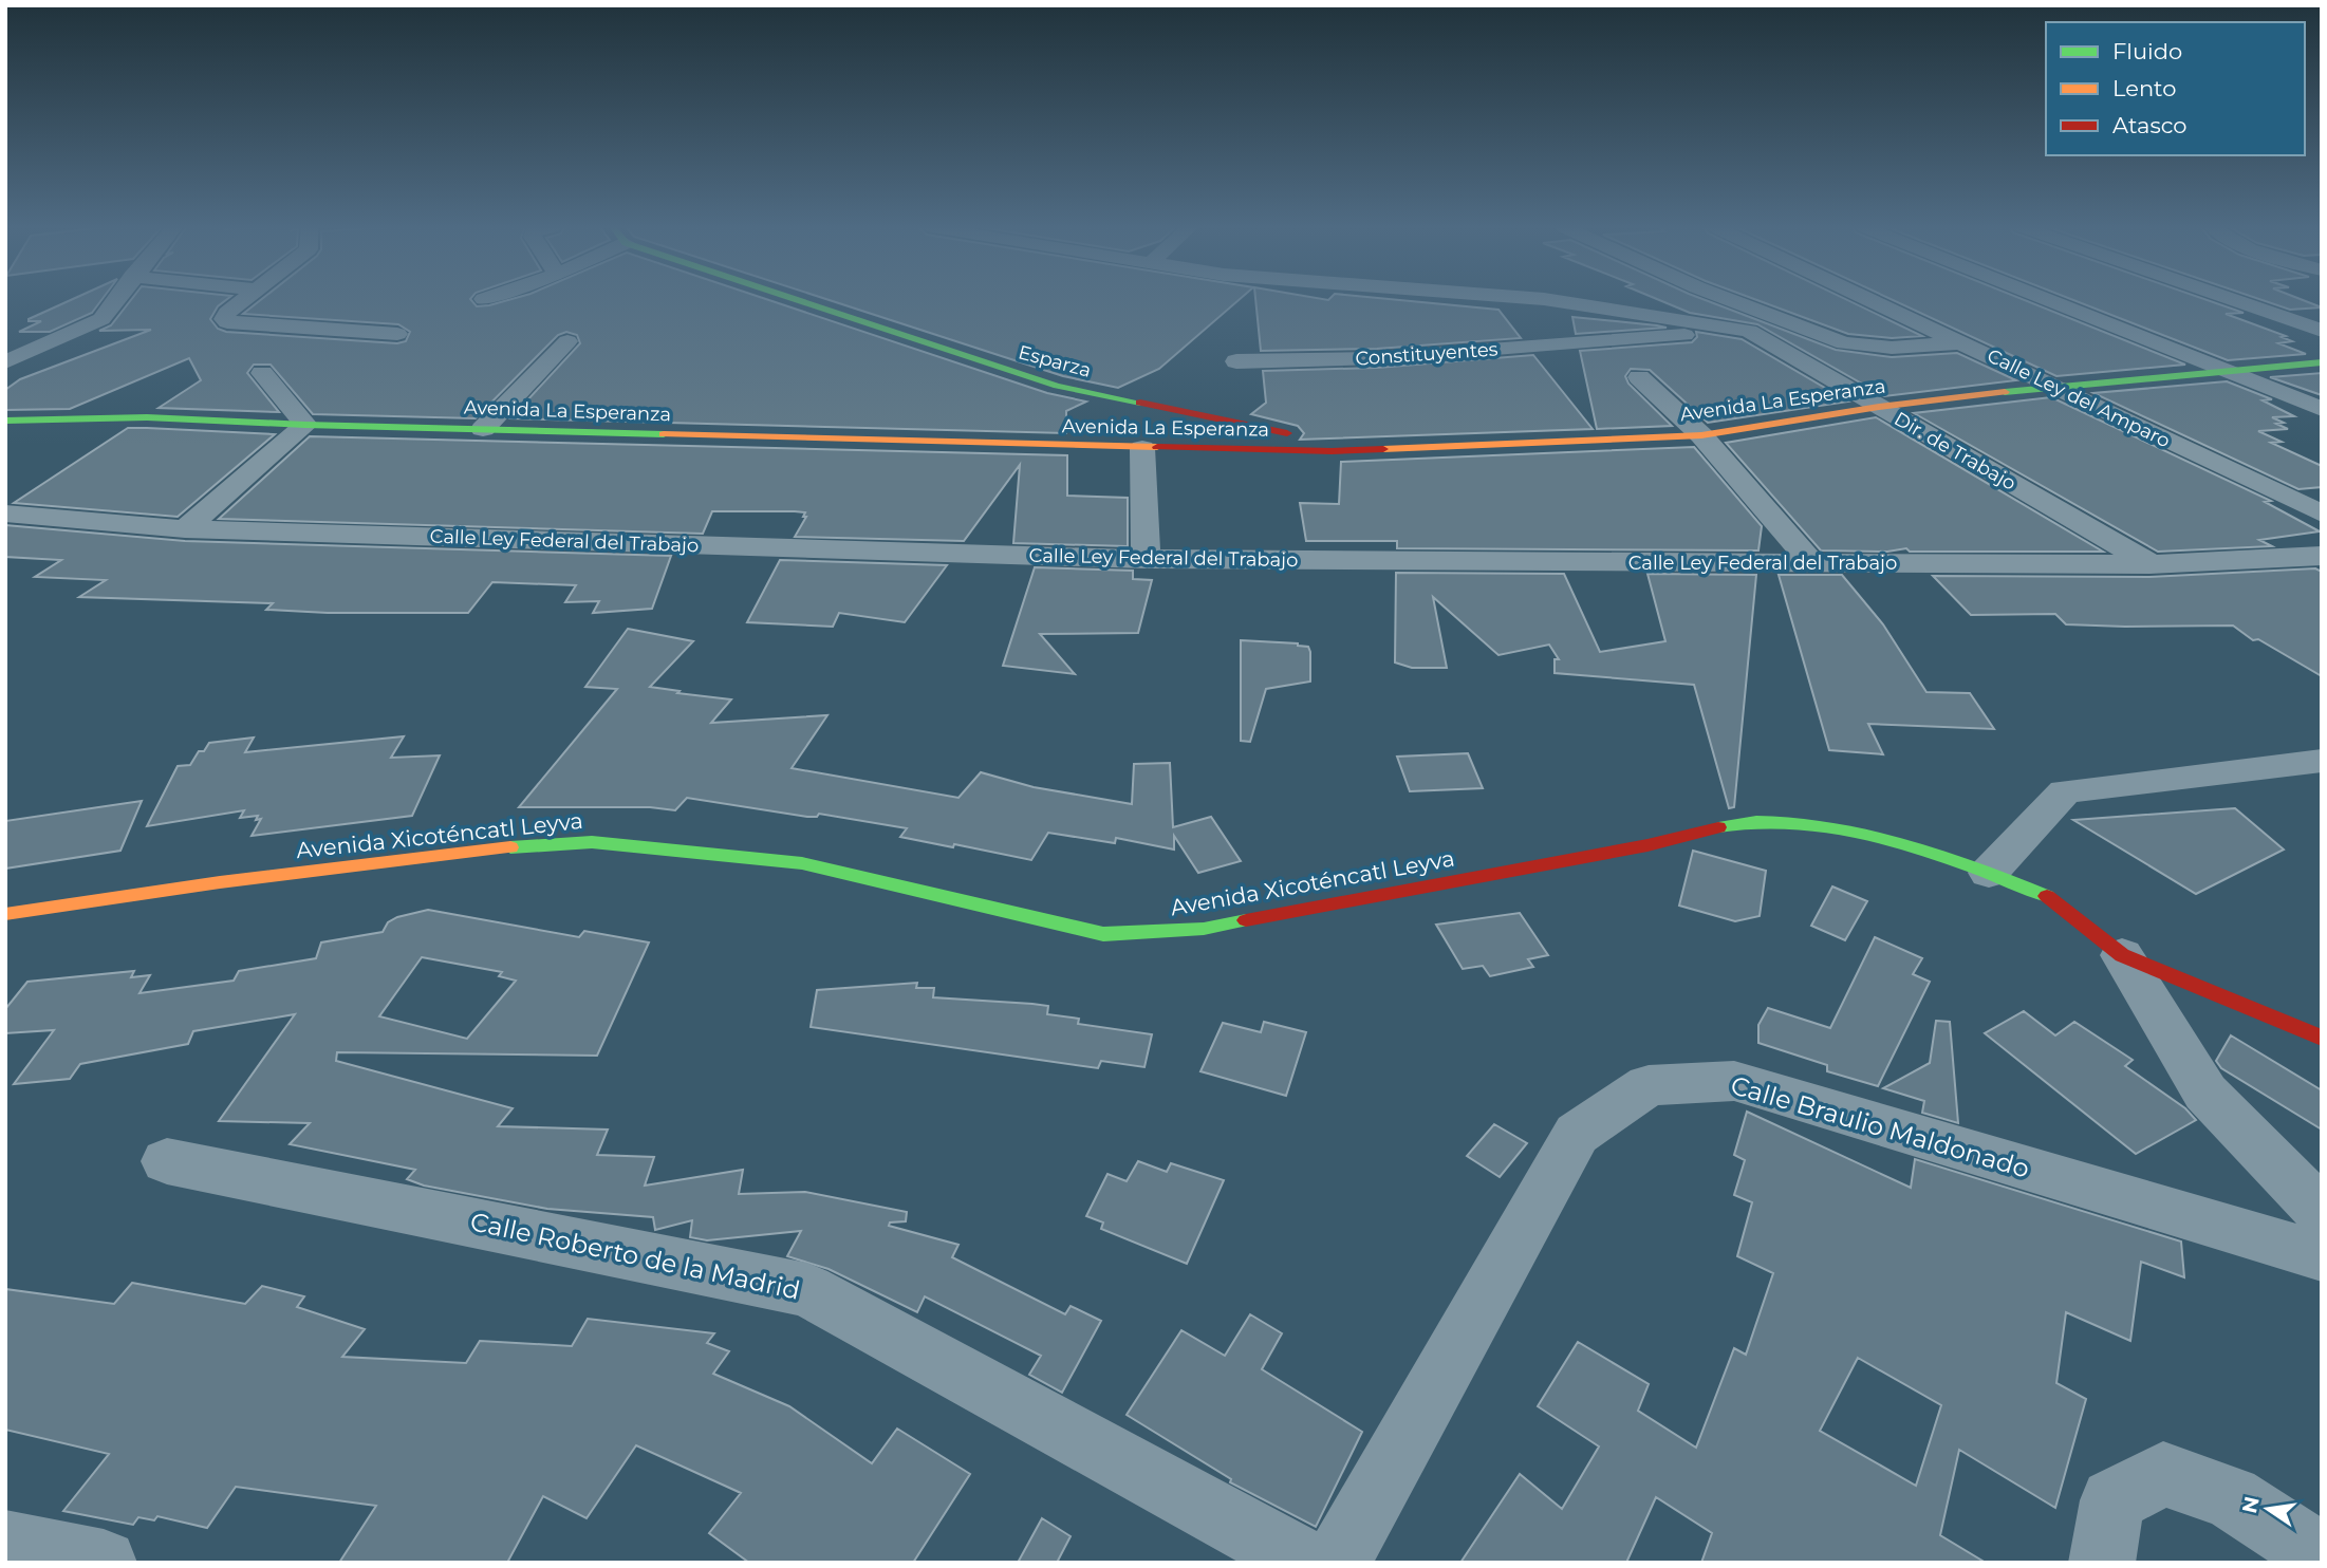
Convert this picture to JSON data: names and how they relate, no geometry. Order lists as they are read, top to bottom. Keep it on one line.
{"streets":{"street":["Constituyentes","Esparza","Calle Ley del Amparo","Avenida La Esperanza","Dir. de Trabajo","Calle Ley Federal del Trabajo","Avenida Xicoténcatl Leyva","Calle Braulio Maldonado","Calle Roberto de la Madrid"]},"crossings":[["Constituyentes","Dir. de Trabajo"],["Esparza","Avenida La Esperanza"],["Calle Ley del Amparo","Avenida La Esperanza"],["Avenida La Esperanza","Dir. de Trabajo"],["Dir. de Trabajo","Calle Ley Federal del Trabajo"]],"legend":["Fluido","Lento","Atasco"],"north":"left"}
